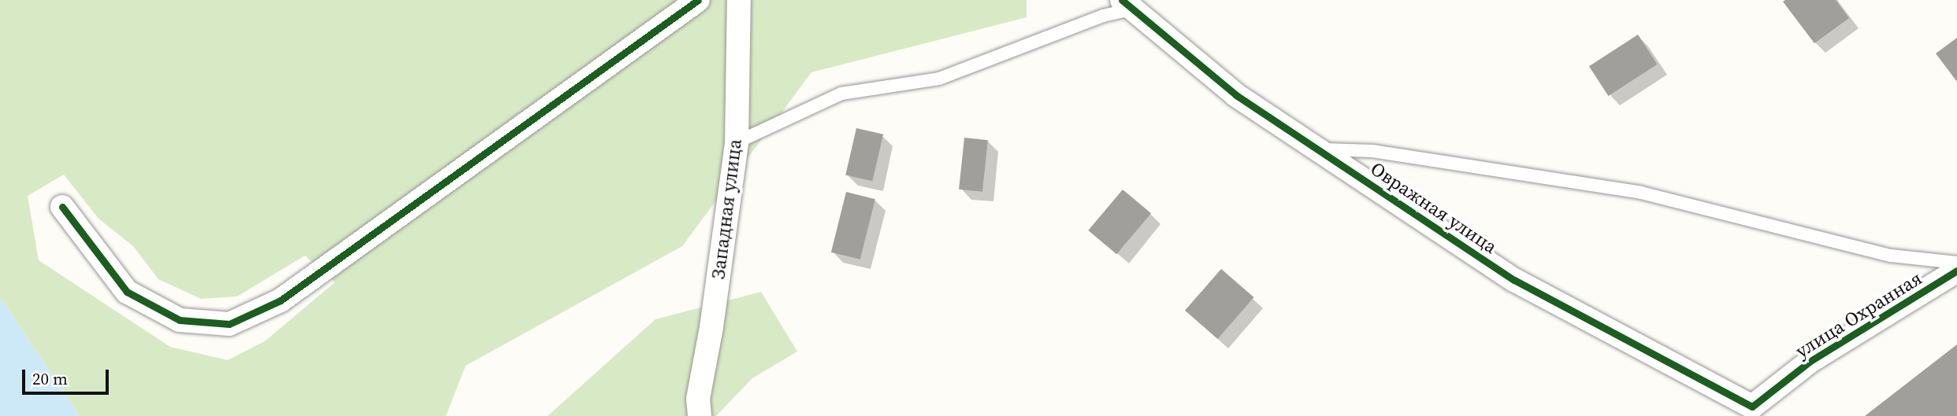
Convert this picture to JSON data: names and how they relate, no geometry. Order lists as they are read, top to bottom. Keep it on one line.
{"streets":{"street":["Овражная улица","Западная улица","улица Охранная"]},"crossings":[["Овражная улица","улица Охранная"]],"scale_bar":"20 m"}
